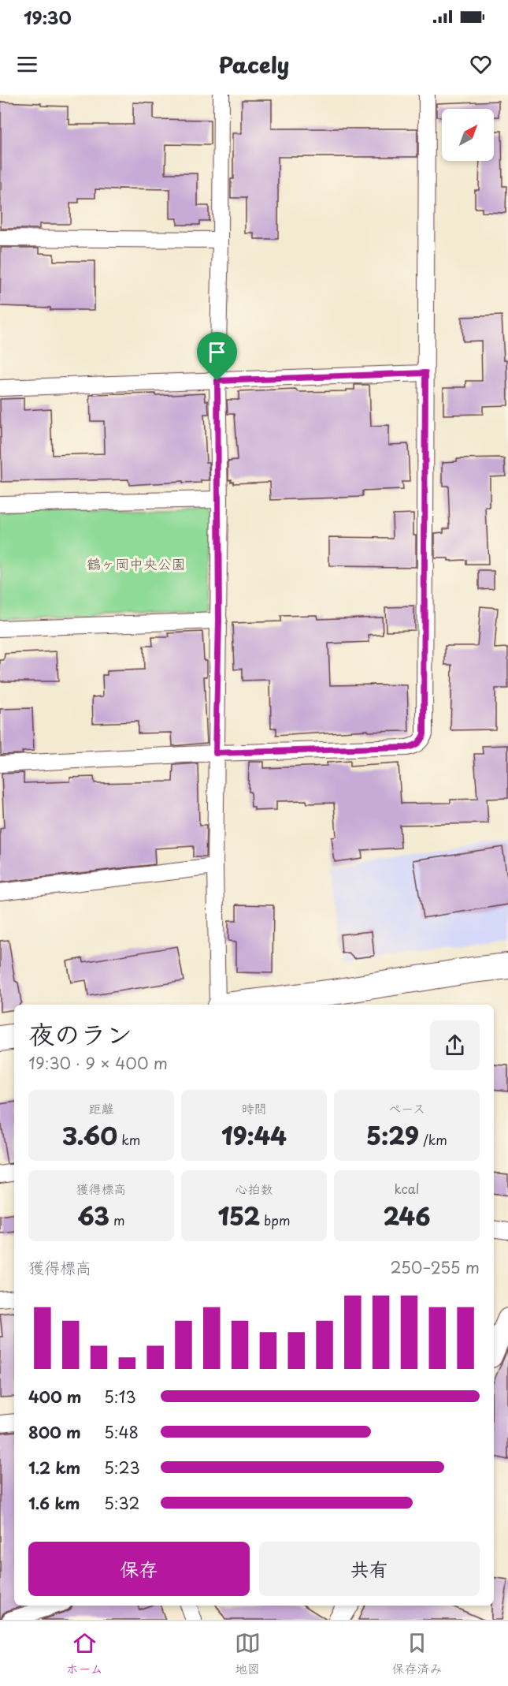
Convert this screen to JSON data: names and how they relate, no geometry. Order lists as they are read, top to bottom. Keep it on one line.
{"parks":["鶴ヶ岡中央公園"],"north":"top right","page":{"status":"19:30","header":"Pacely","heading":["夜のラン","19:30 · 9 × 400 m"],"stats":[["距離","3.60 km"],["時間","19:44"],["ペース","5:29 /km"],["獲得標高","63 m"],["心拍数","152 bpm"],["kcal","246"]],"chart":["獲得標高","250–255 m"],"list":[{"name":"400 m","note":"5:13"},{"name":"800 m","note":"5:48"},{"name":"1.2 km","note":"5:23"},{"name":"1.6 km","note":"5:32"}],"buttons":["保存","共有"],"tabs":["ホーム","地図","保存済み"]}}
